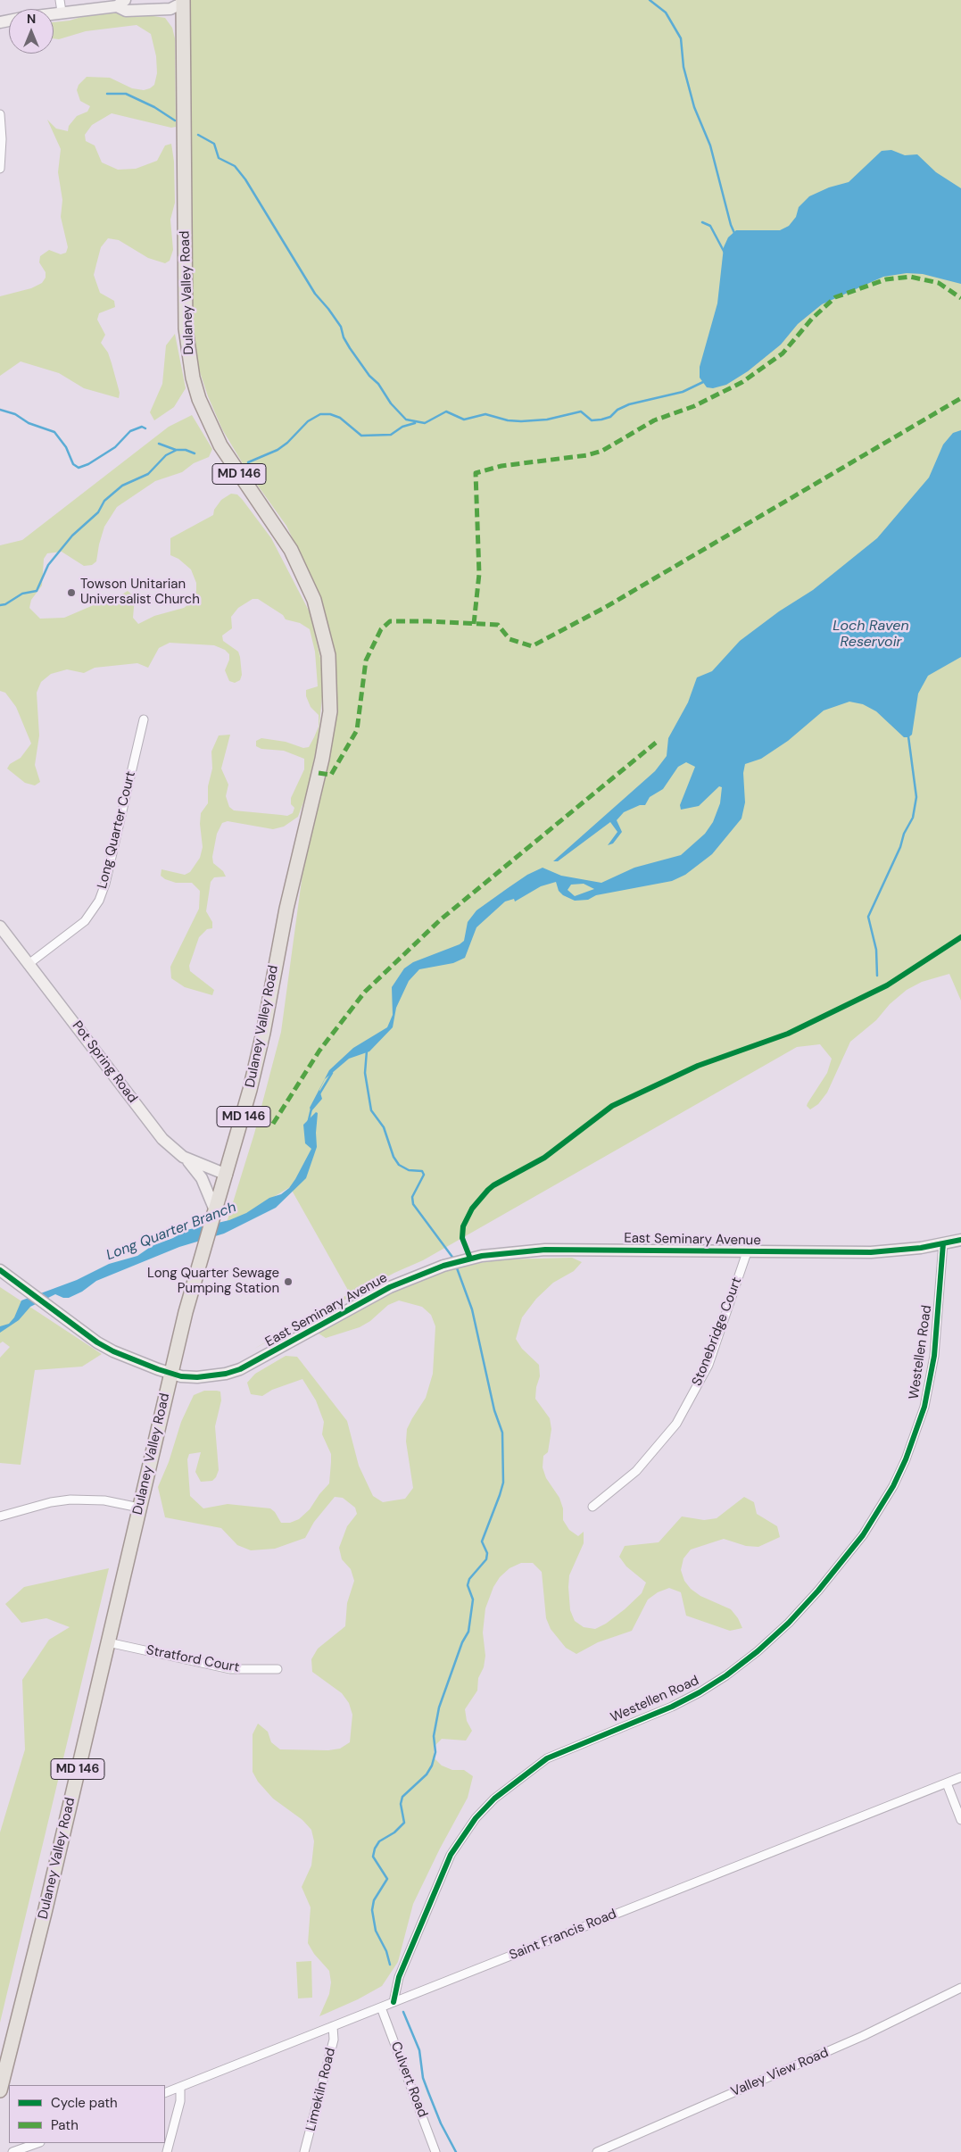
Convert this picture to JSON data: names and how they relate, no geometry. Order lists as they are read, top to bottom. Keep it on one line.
{"streets":{"main road":["Dulaney Valley Road","MD 146"],"street":["Long Quarter Court","Pot Spring Road","East Seminary Avenue","Stonebridge Court","Westellen Road","Stratford Court","Saint Francis Road","Valley View Road","Culvert Road","Limekiln Road"]},"crossings":[["Dulaney Valley Road","Pot Spring Road"],["Dulaney Valley Road","East Seminary Avenue"],["Dulaney Valley Road","Stratford Court"],["Long Quarter Court","Pot Spring Road"],["East Seminary Avenue","Stonebridge Court"],["East Seminary Avenue","Westellen Road"],["Westellen Road","Saint Francis Road"],["Saint Francis Road","Culvert Road"],["Saint Francis Road","Limekiln Road"]],"water":["Loch Raven Reservoir","Long Quarter Branch"],"places":["Towson Unitarian Universalist Church","Long Quarter Sewage Pumping Station"],"legend":["Cycle path","Path"],"north":"top"}
